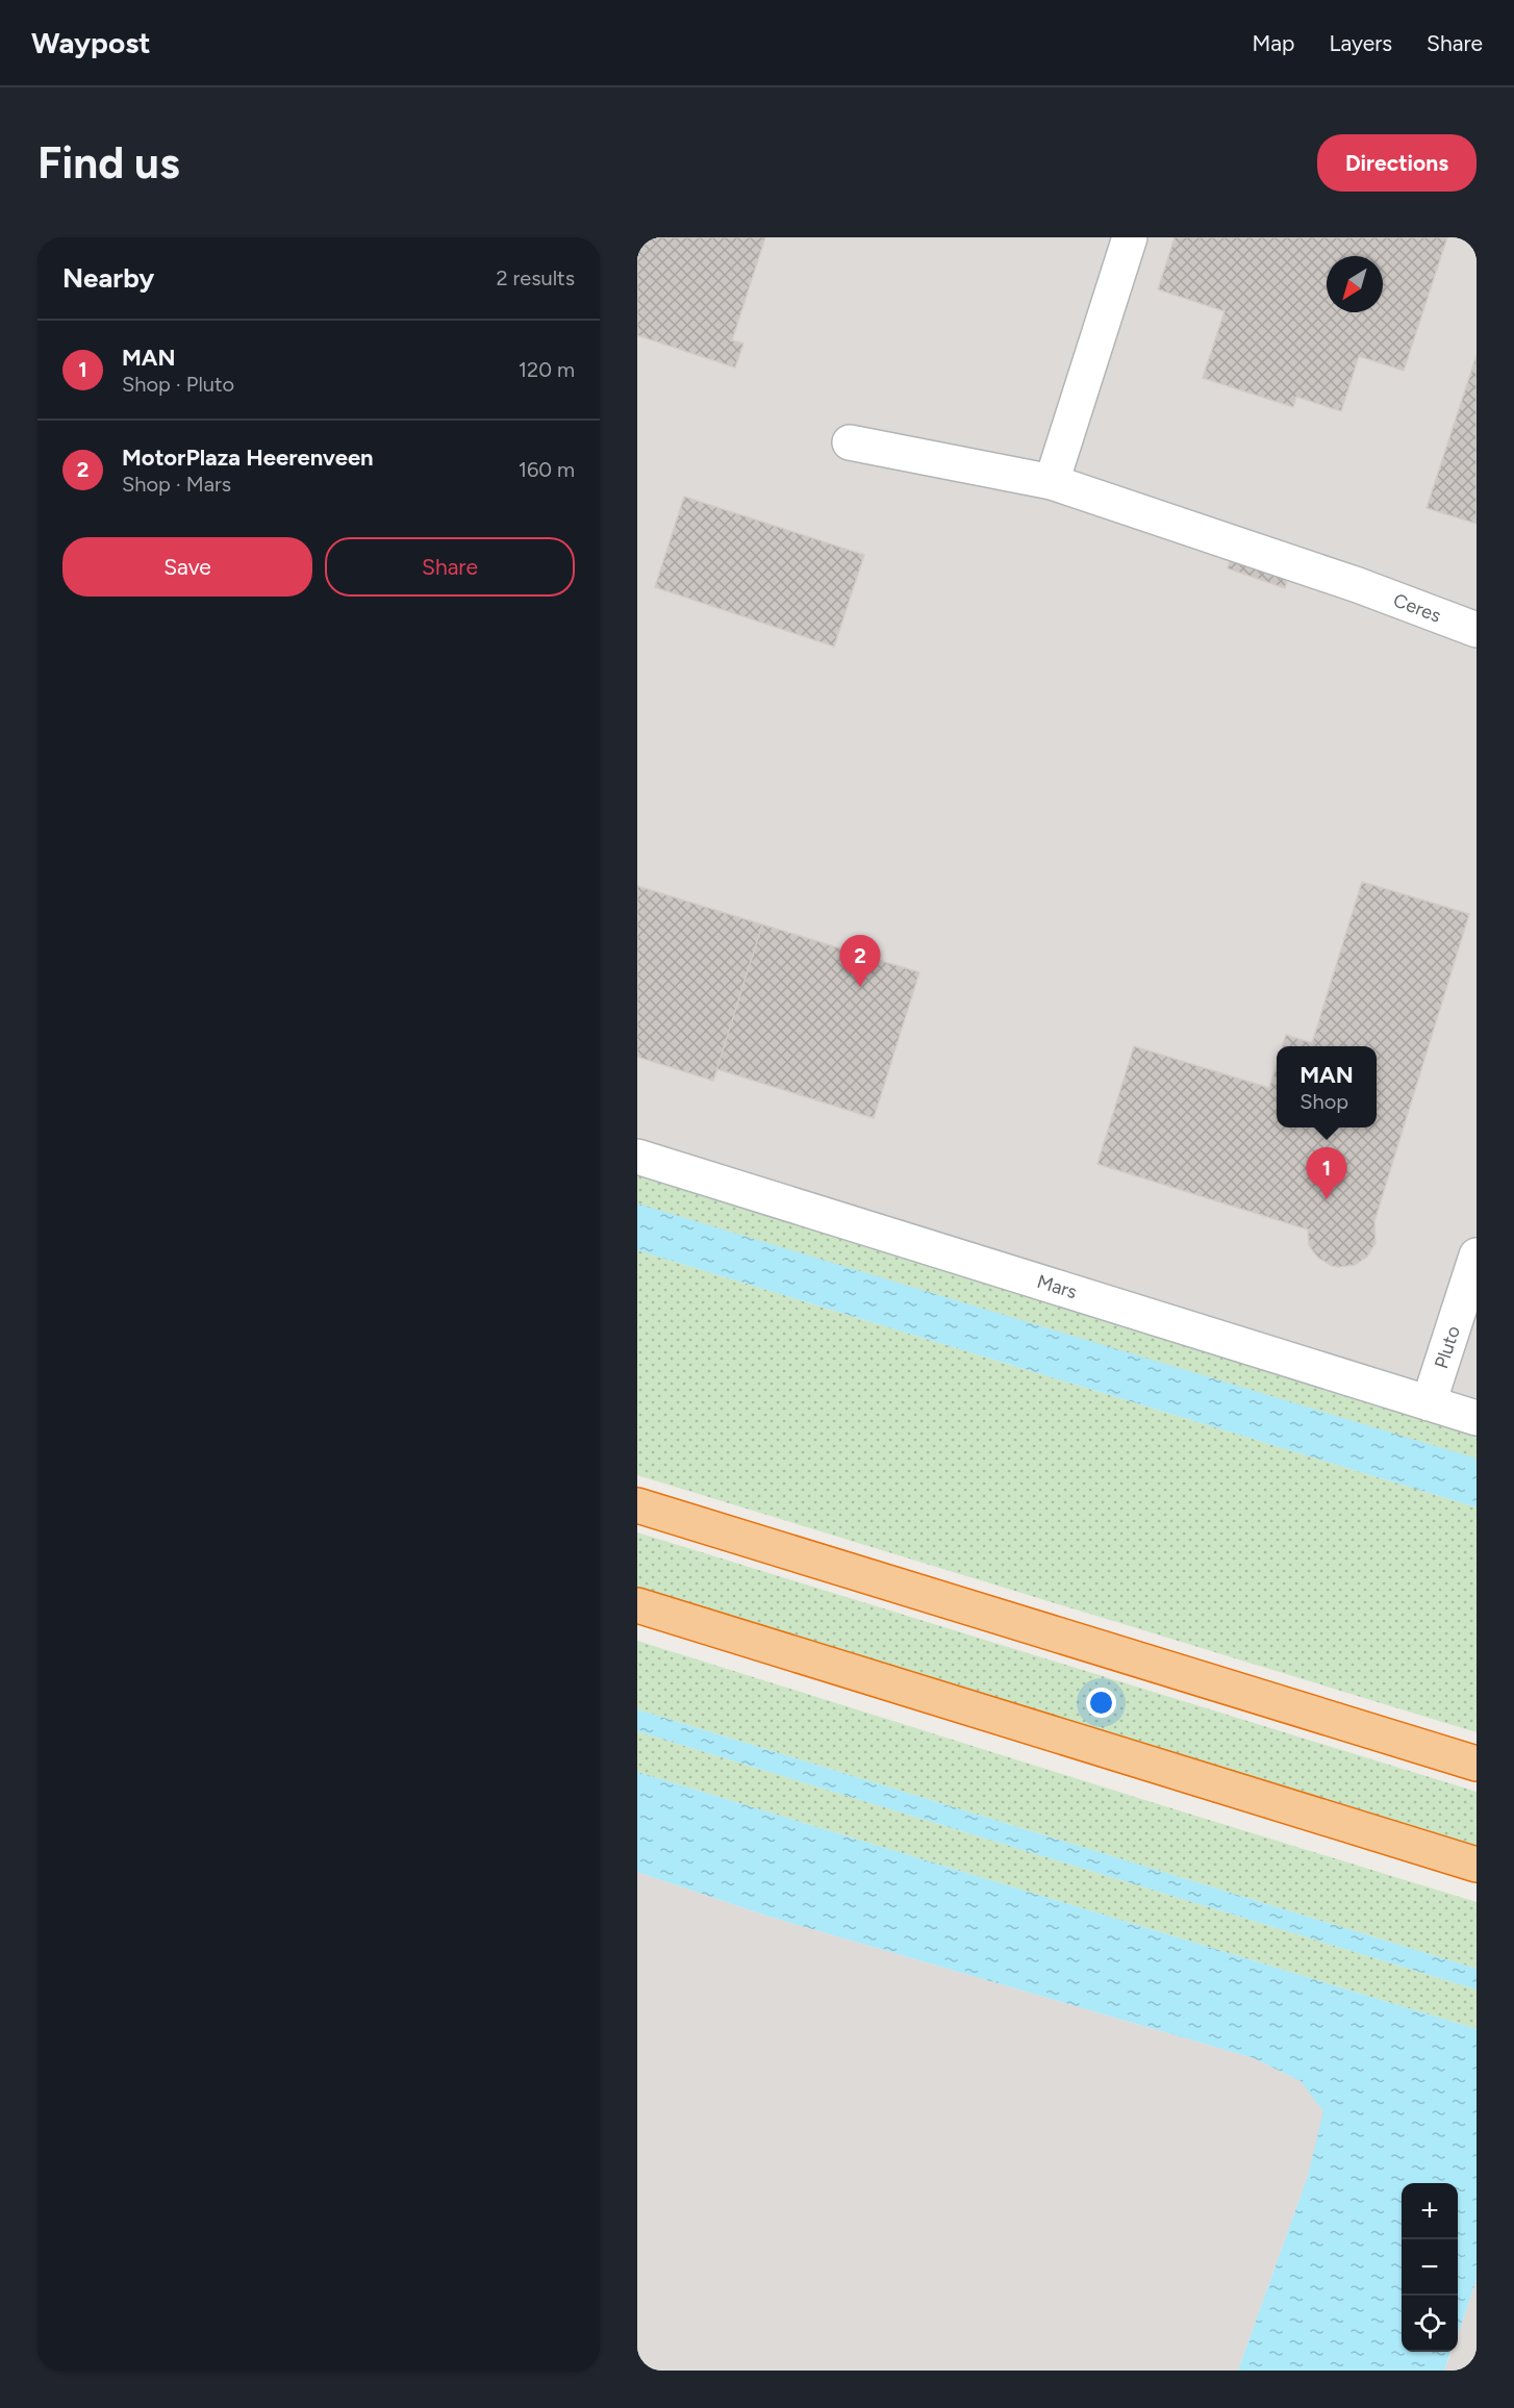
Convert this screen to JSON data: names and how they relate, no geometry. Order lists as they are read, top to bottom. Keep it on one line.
{"streets":{"street":["Ceres","Mars","Pluto"]},"crossings":[["Mars","Pluto"]],"north":"bottom left","page":{"header":"Waypost","nav":["Map","Layers","Share"],"buttons":["Directions",["Save","Share"]],"title":"Find us","heading":["Nearby","2 results"],"list":[{"mark":"1","name":"MAN","note":"Shop · Pluto","value":"120 m"},{"mark":"2","name":"MotorPlaza Heerenveen","note":"Shop · Mars","value":"160 m"}],"pins":["2","1"],"popup":["MAN","Shop"],"map_buttons":["+","−"]}}
